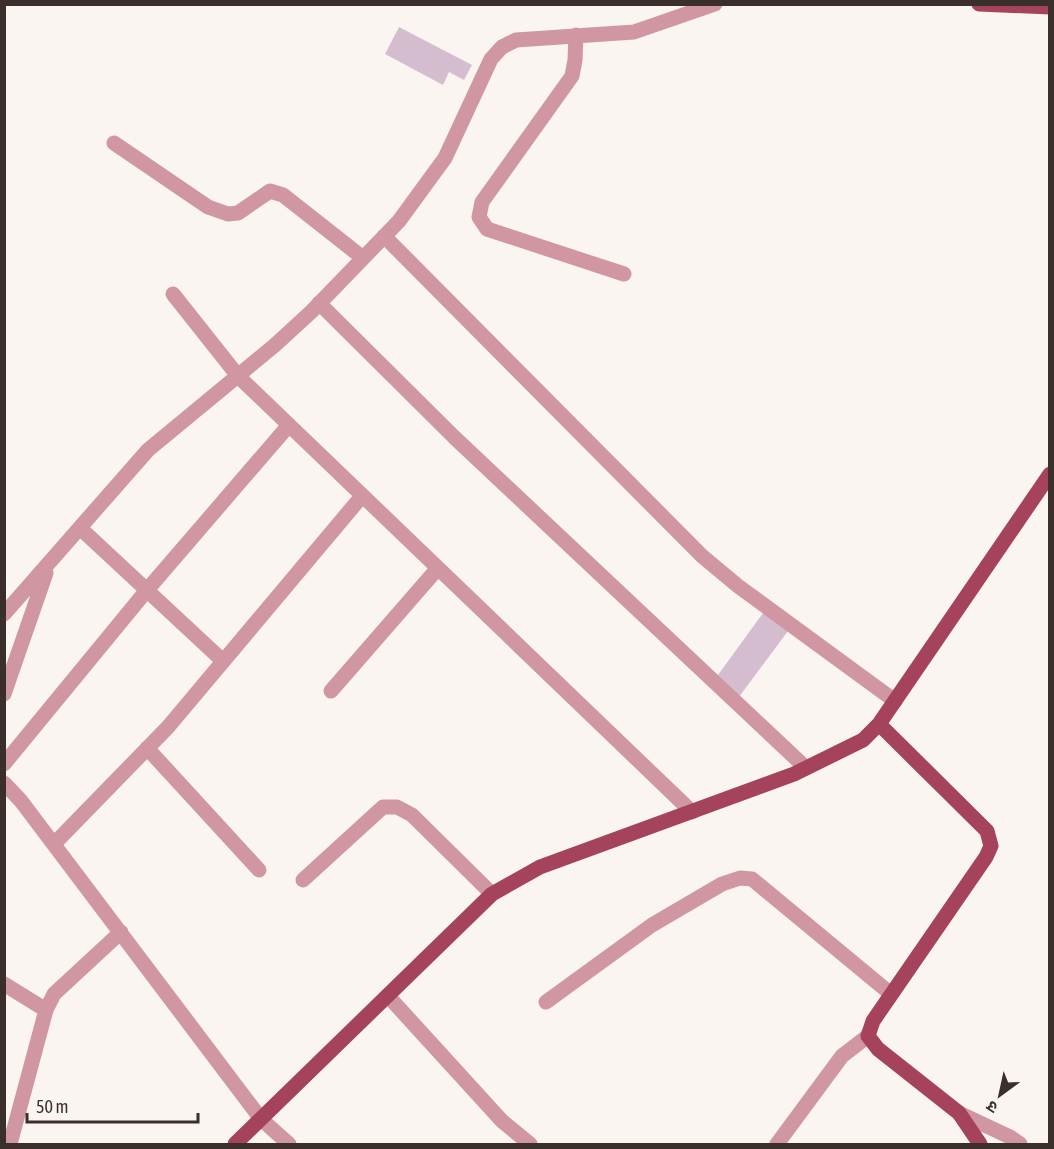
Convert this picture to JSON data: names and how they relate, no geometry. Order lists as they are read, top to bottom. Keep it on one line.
{"scale_bar":"50 m","north":"bottom left"}
